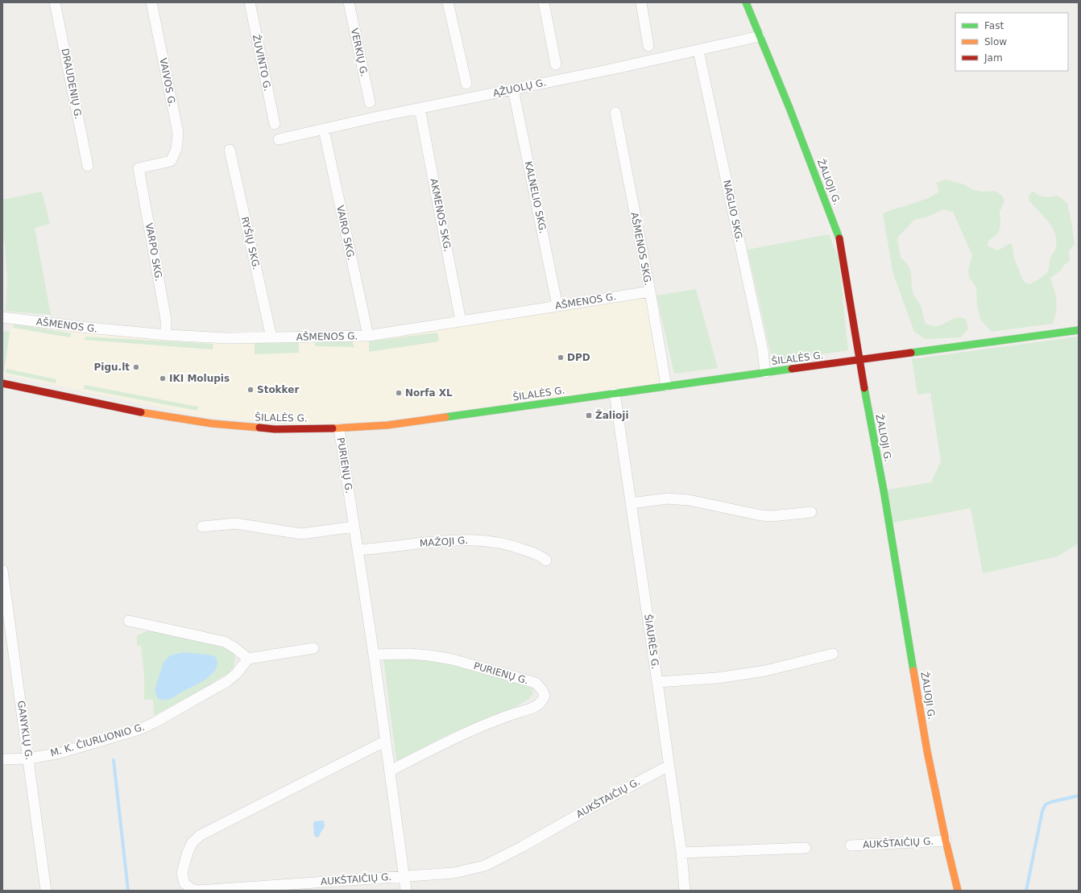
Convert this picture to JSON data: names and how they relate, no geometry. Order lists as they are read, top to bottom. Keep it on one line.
{"streets":{"main road":["ŽALIOJI G.","ŠILALĖS G."],"street":["VERKIŲ G.","ŽUVINTO G.","VAIVOS G.","DRAUDENIŲ G.","ĄŽUOLŲ G.","KALNELIO SKG.","NAGLIO SKG.","AKMENOS SKG.","VAIRO SKG.","RYŠIŲ SKG.","AŠMENOS SKG.","VARPO SKG.","AŠMENOS G.","PURIENŲ G.","MAŽOJI G.","ŠIAURĖS G.","GANYKLŲ G.","M. K. ČIURLIONIO G.","AUKŠTAIČIŲ G."]},"crossings":[["VAIVOS G.","VARPO SKG."],["ĄŽUOLŲ G.","ŽALIOJI G."],["ĄŽUOLŲ G.","KALNELIO SKG."],["ĄŽUOLŲ G.","NAGLIO SKG."],["ĄŽUOLŲ G.","AKMENOS SKG."],["ĄŽUOLŲ G.","VAIRO SKG."],["ŽALIOJI G.","ŠILALĖS G."],["ŽALIOJI G.","AUKŠTAIČIŲ G."],["KALNELIO SKG.","AŠMENOS G."],["NAGLIO SKG.","ŠILALĖS G."],["AKMENOS SKG.","AŠMENOS G."],["VAIRO SKG.","AŠMENOS G."],["RYŠIŲ SKG.","AŠMENOS G."],["AŠMENOS SKG.","AŠMENOS G."],["AŠMENOS SKG.","ŠILALĖS G."],["VARPO SKG.","AŠMENOS G."],["ŠILALĖS G.","PURIENŲ G."],["ŠILALĖS G.","ŠIAURĖS G."],["PURIENŲ G.","MAŽOJI G."],["PURIENŲ G.","AUKŠTAIČIŲ G."],["ŠIAURĖS G.","AUKŠTAIČIŲ G."],["GANYKLŲ G.","M. K. ČIURLIONIO G."]],"places":{"other":["DPD","Pigu.lt","IKI Molupis","Stokker","Norfa XL"],"transit":["Žalioji"]},"legend":["Fast","Slow","Jam"]}
